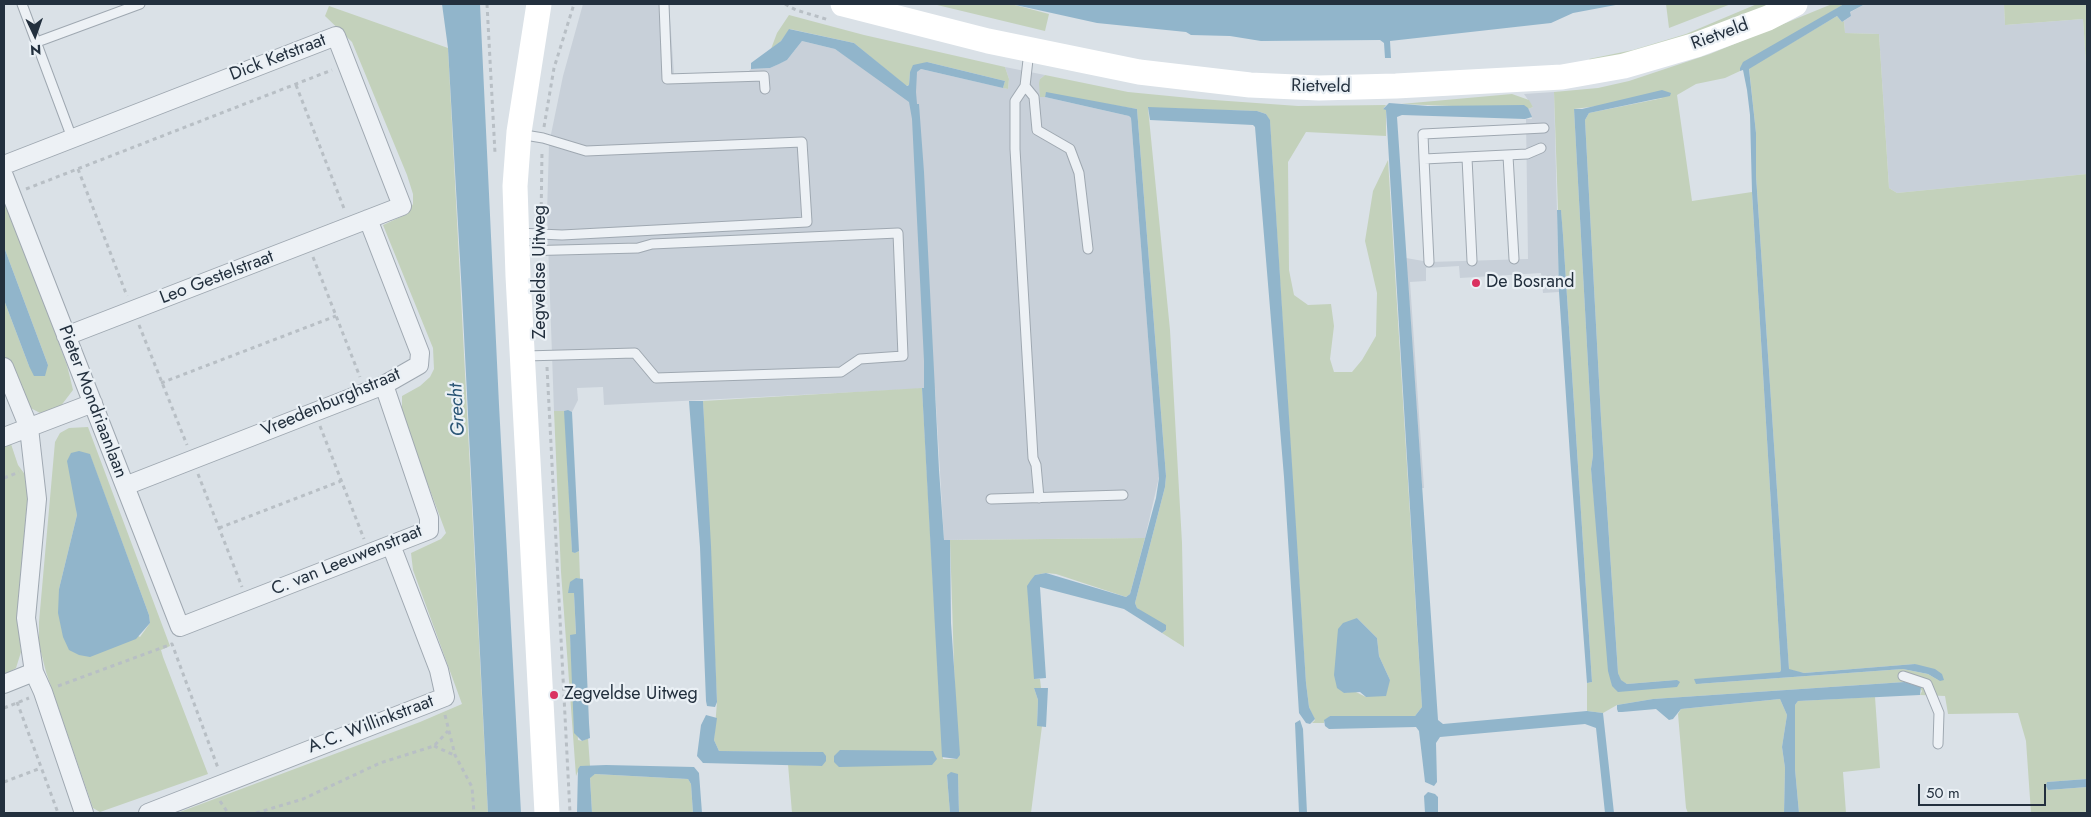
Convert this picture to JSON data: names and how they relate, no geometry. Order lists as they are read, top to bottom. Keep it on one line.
{"streets":{"main road":["Rietveld","Zegveldse Uitweg"],"street":["Dick Ketstraat","Leo Gestelstraat","Pieter Mondriaanlaan","Vreedenburghstraat","C. van Leeuwenstraat","A.C. Willinkstraat"]},"crossings":[["Dick Ketstraat","Leo Gestelstraat"],["Dick Ketstraat","Vreedenburghstraat"],["Leo Gestelstraat","Pieter Mondriaanlaan"],["Leo Gestelstraat","Vreedenburghstraat"],["Pieter Mondriaanlaan","Vreedenburghstraat"],["Pieter Mondriaanlaan","C. van Leeuwenstraat"],["Vreedenburghstraat","C. van Leeuwenstraat"],["C. van Leeuwenstraat","A.C. Willinkstraat"]],"water":["Grecht"],"places":["De Bosrand","Zegveldse Uitweg"],"scale_bar":"50 m","north":"bottom"}
